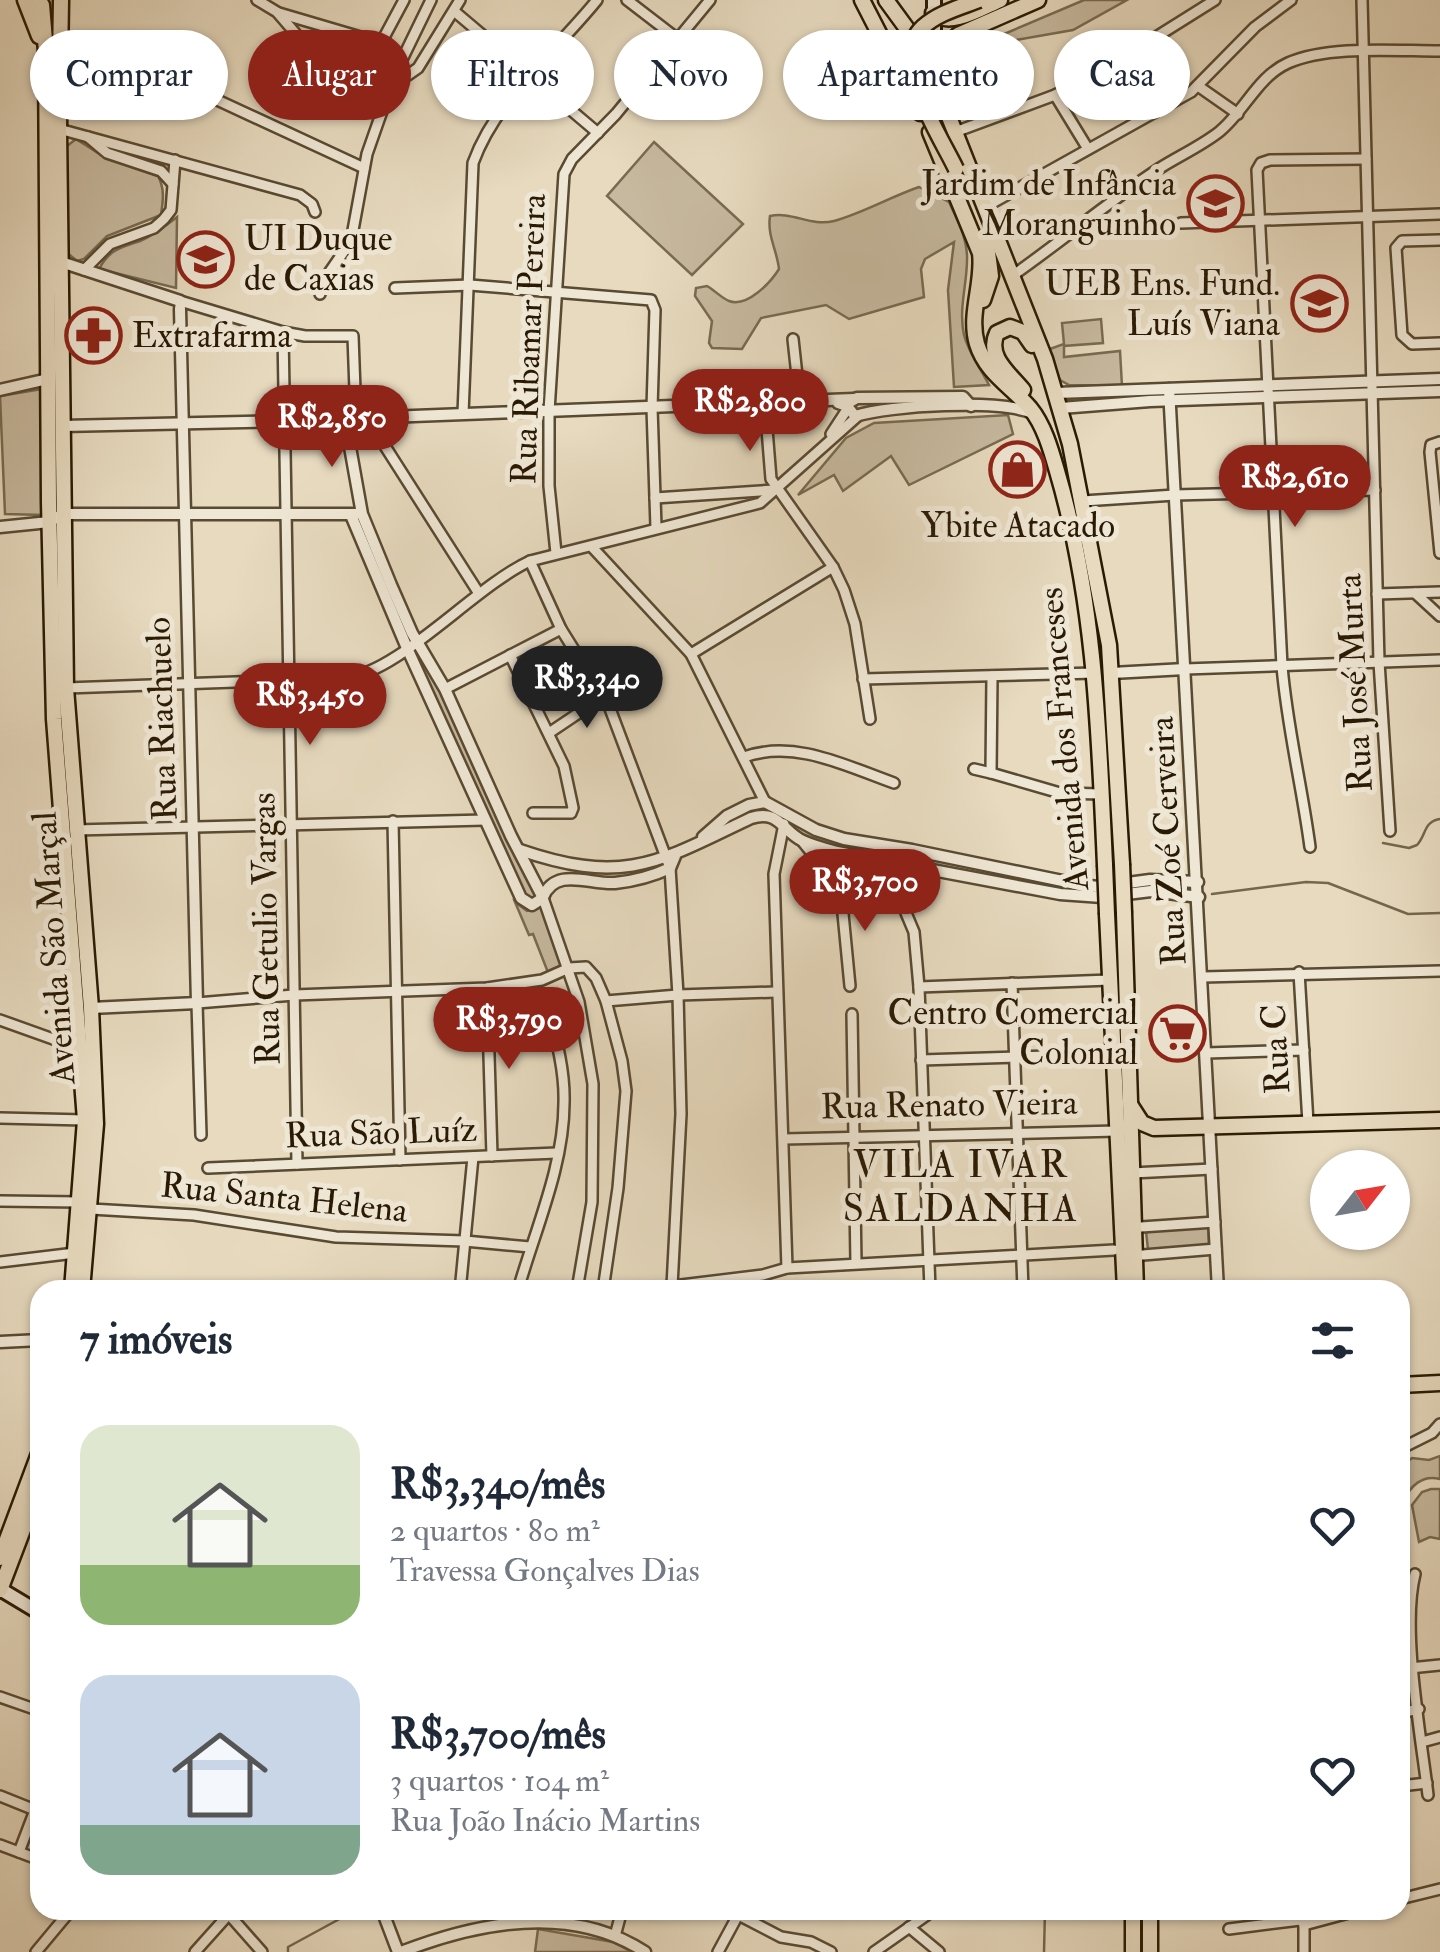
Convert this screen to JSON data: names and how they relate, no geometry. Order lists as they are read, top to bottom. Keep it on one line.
{"streets":{"main road":["Avenida dos Franceses","Avenida São Marçal"],"street":["Rua Ribamar Pereira","Rua José Murta","Rua Riachuelo","Rua Zoé Cerveira","Rua Getulio Vargas","Rua C","Rua Renato Vieira","Rua São Luíz","Rua Santa Helena"]},"crossings":[["Avenida dos Franceses","Rua Renato Vieira"],["Rua Getulio Vargas","Rua São Luíz"],["Avenida São Marçal","Rua Santa Helena"]],"districts":["VILA IVAR SALDANHA"],"places":{"school or university":["Jardim de Infância Moranguinho","UI Duque de Caxias","UEB Ens. Fund. Luís Viana"],"pharmacy":["Extrafarma"],"shop":["Ybite Atacado"],"supermarket":["Centro Comercial Colonial"]},"north":"top right","page":{"chip":["Comprar","Alugar","Filtros","Novo","Apartamento","Casa"],"price":["R$2,800","R$2,850","R$2,610","R$3,340","R$3,450","R$3,700","R$3,790"],"heading":"7 imóveis","list":[{"name":"R$3,340/mês","note":"2 quartos · 80 m² · Travessa Gonçalves Dias"},{"name":"R$3,700/mês","note":"3 quartos · 104 m² · Rua João Inácio Martins"}]}}
